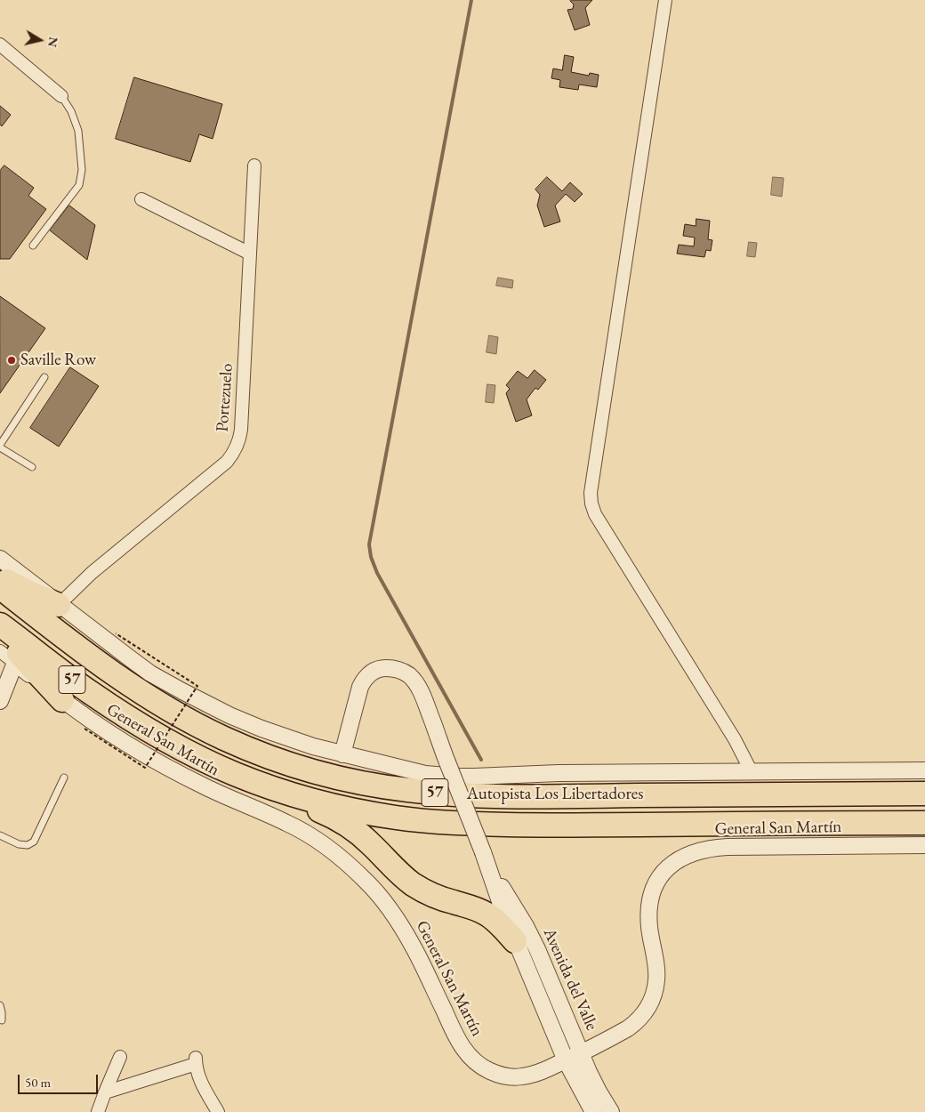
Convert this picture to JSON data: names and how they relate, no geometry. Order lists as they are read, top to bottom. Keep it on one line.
{"streets":{"highway":["57","Autopista Los Libertadores"],"street":["Portezuelo","General San Martín","Avenida del Valle"]},"crossings":[["General San Martín","Avenida del Valle"]],"places":["Saville Row"],"scale_bar":"50 m","north":"right"}
